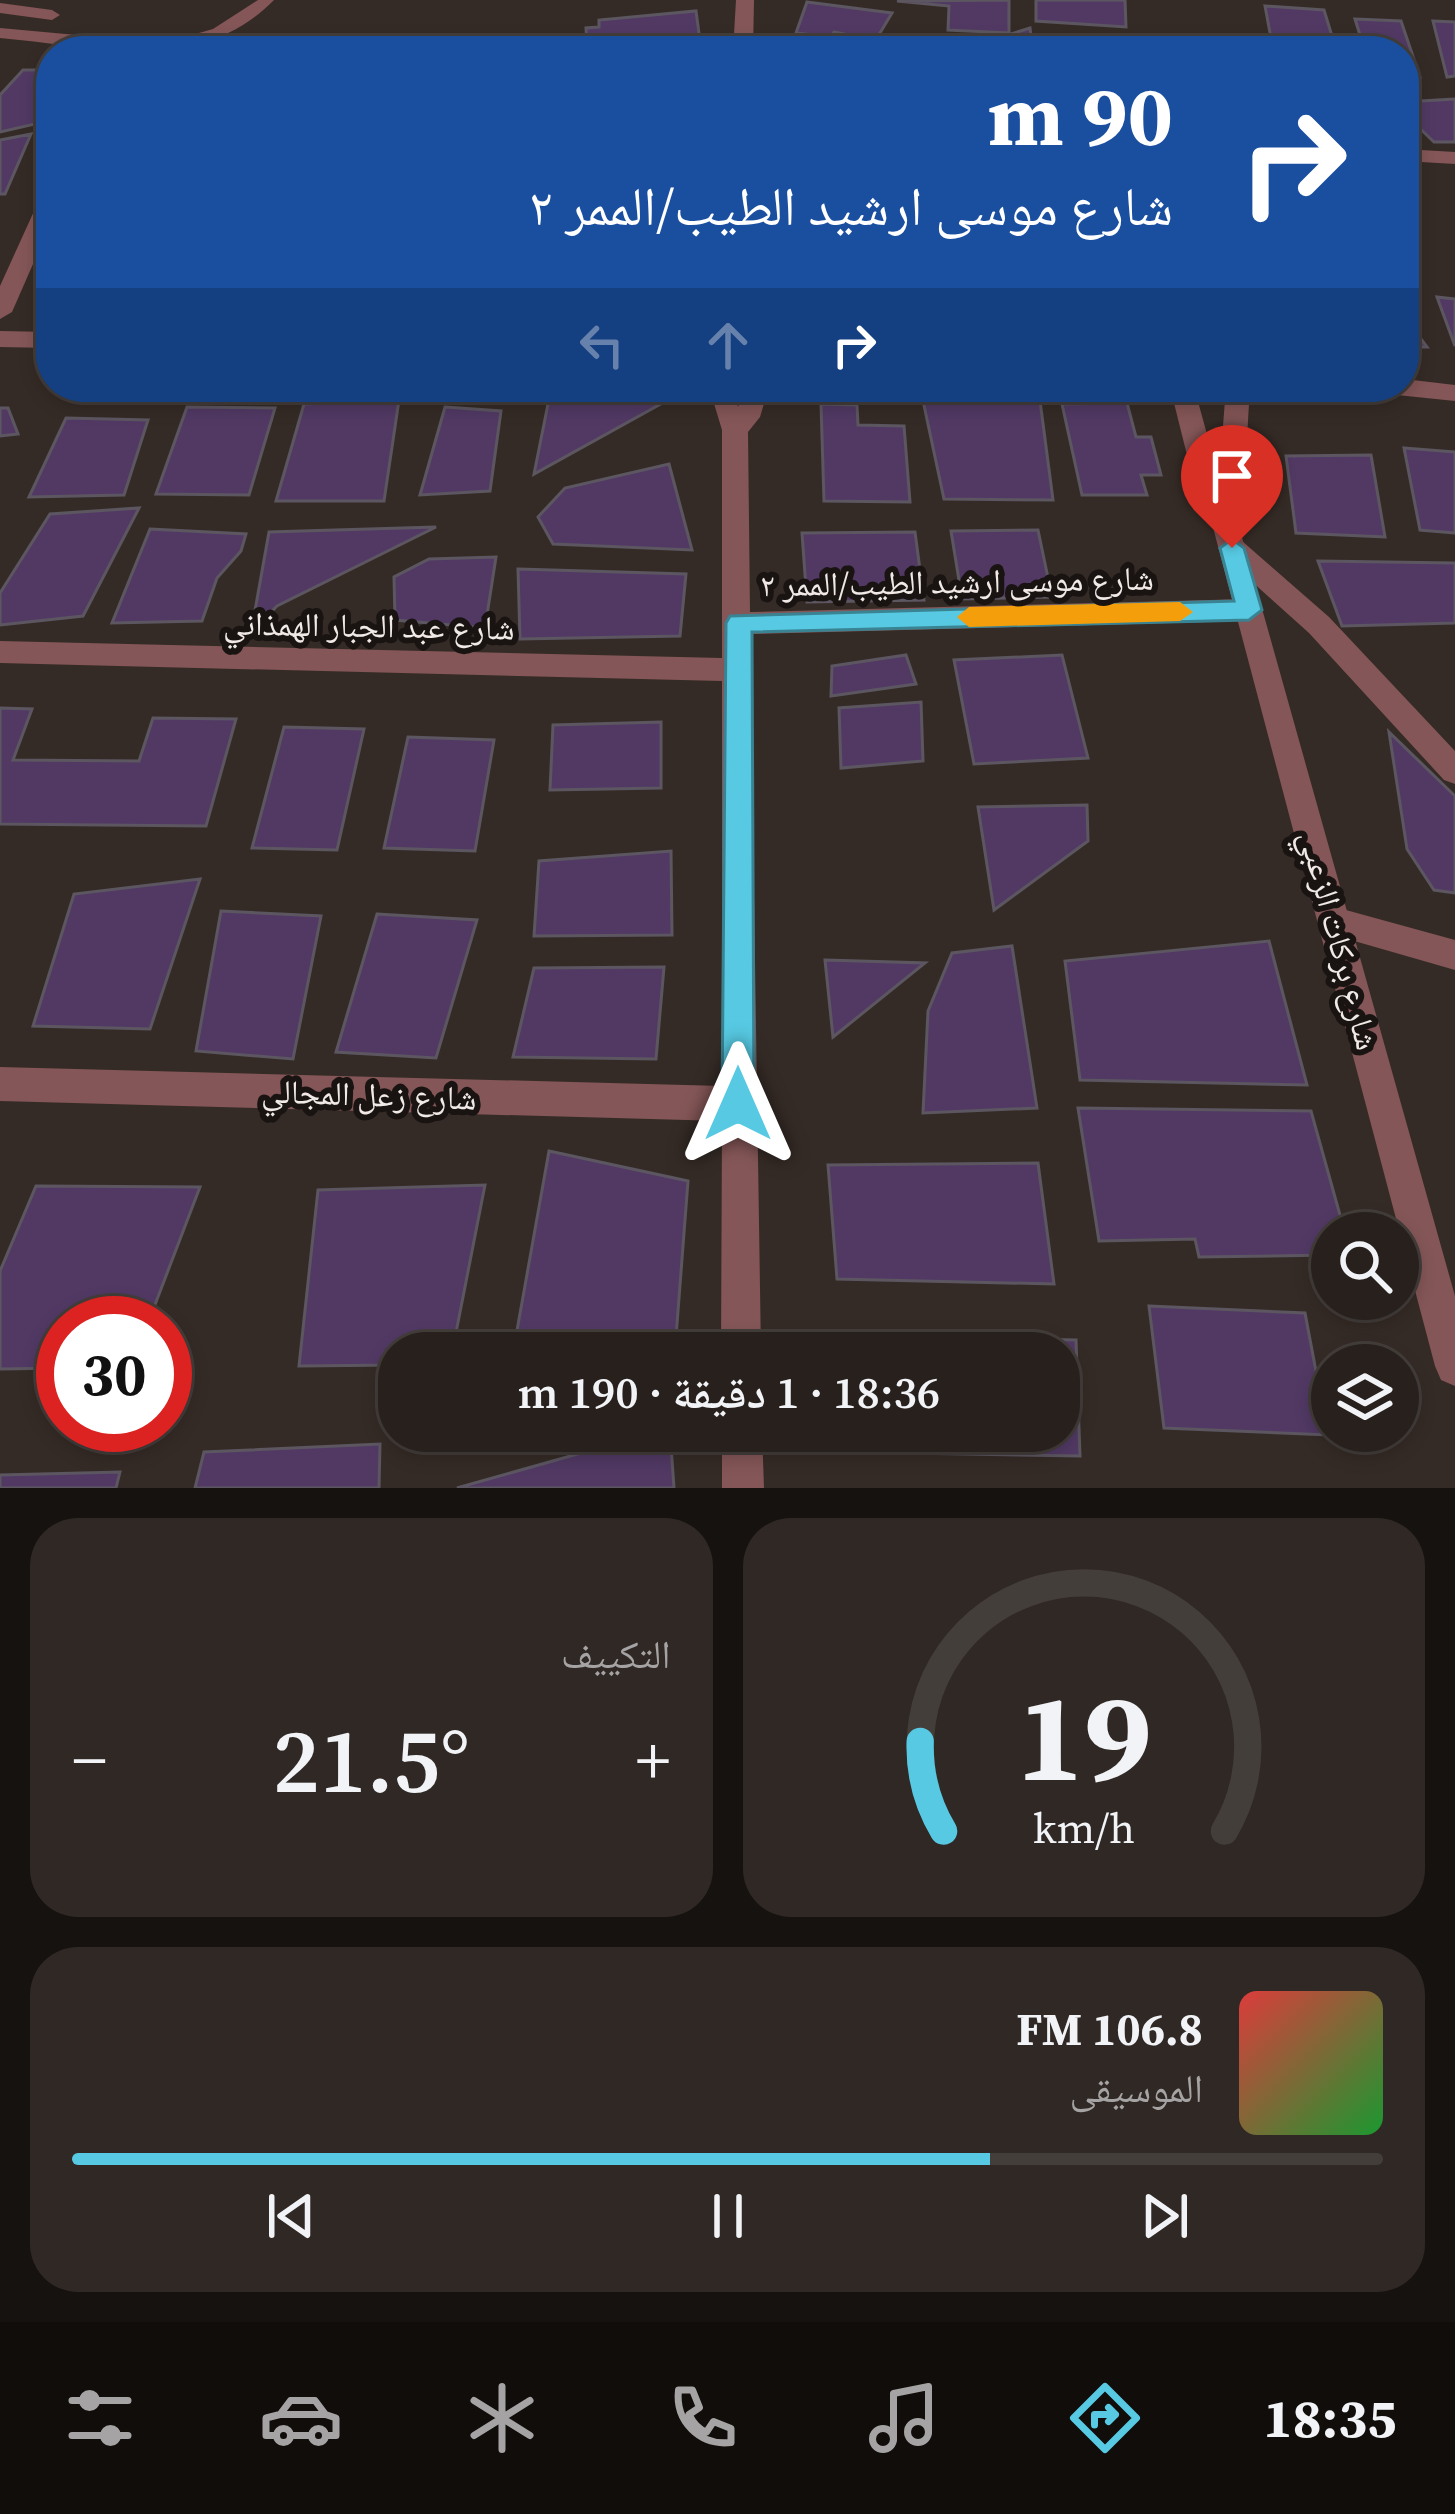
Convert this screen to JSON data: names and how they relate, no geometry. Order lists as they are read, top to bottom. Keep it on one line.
{"streets":{"street":["شارع موسى ارشيد الطيب/الممر ٢","شارع عبد الجبار الهمذاني","شارع بركات الزعبي","شارع زعل المجالي"]},"crossings":[["شارع موسى ارشيد الطيب/الممر ٢","شارع بركات الزعبي"]],"page":{"turn":["90 m","شارع موسى ارشيد الطيب/الممر ٢"],"limit":"30","trip":"18:36 · 1 دقيقة · 190 m","tile":"التكييف","heat":["−","21.5°","+"],"song":["106.8 FM","الموسيقى"],"tabs":"18:35","gauge":["19","km/h"]}}
